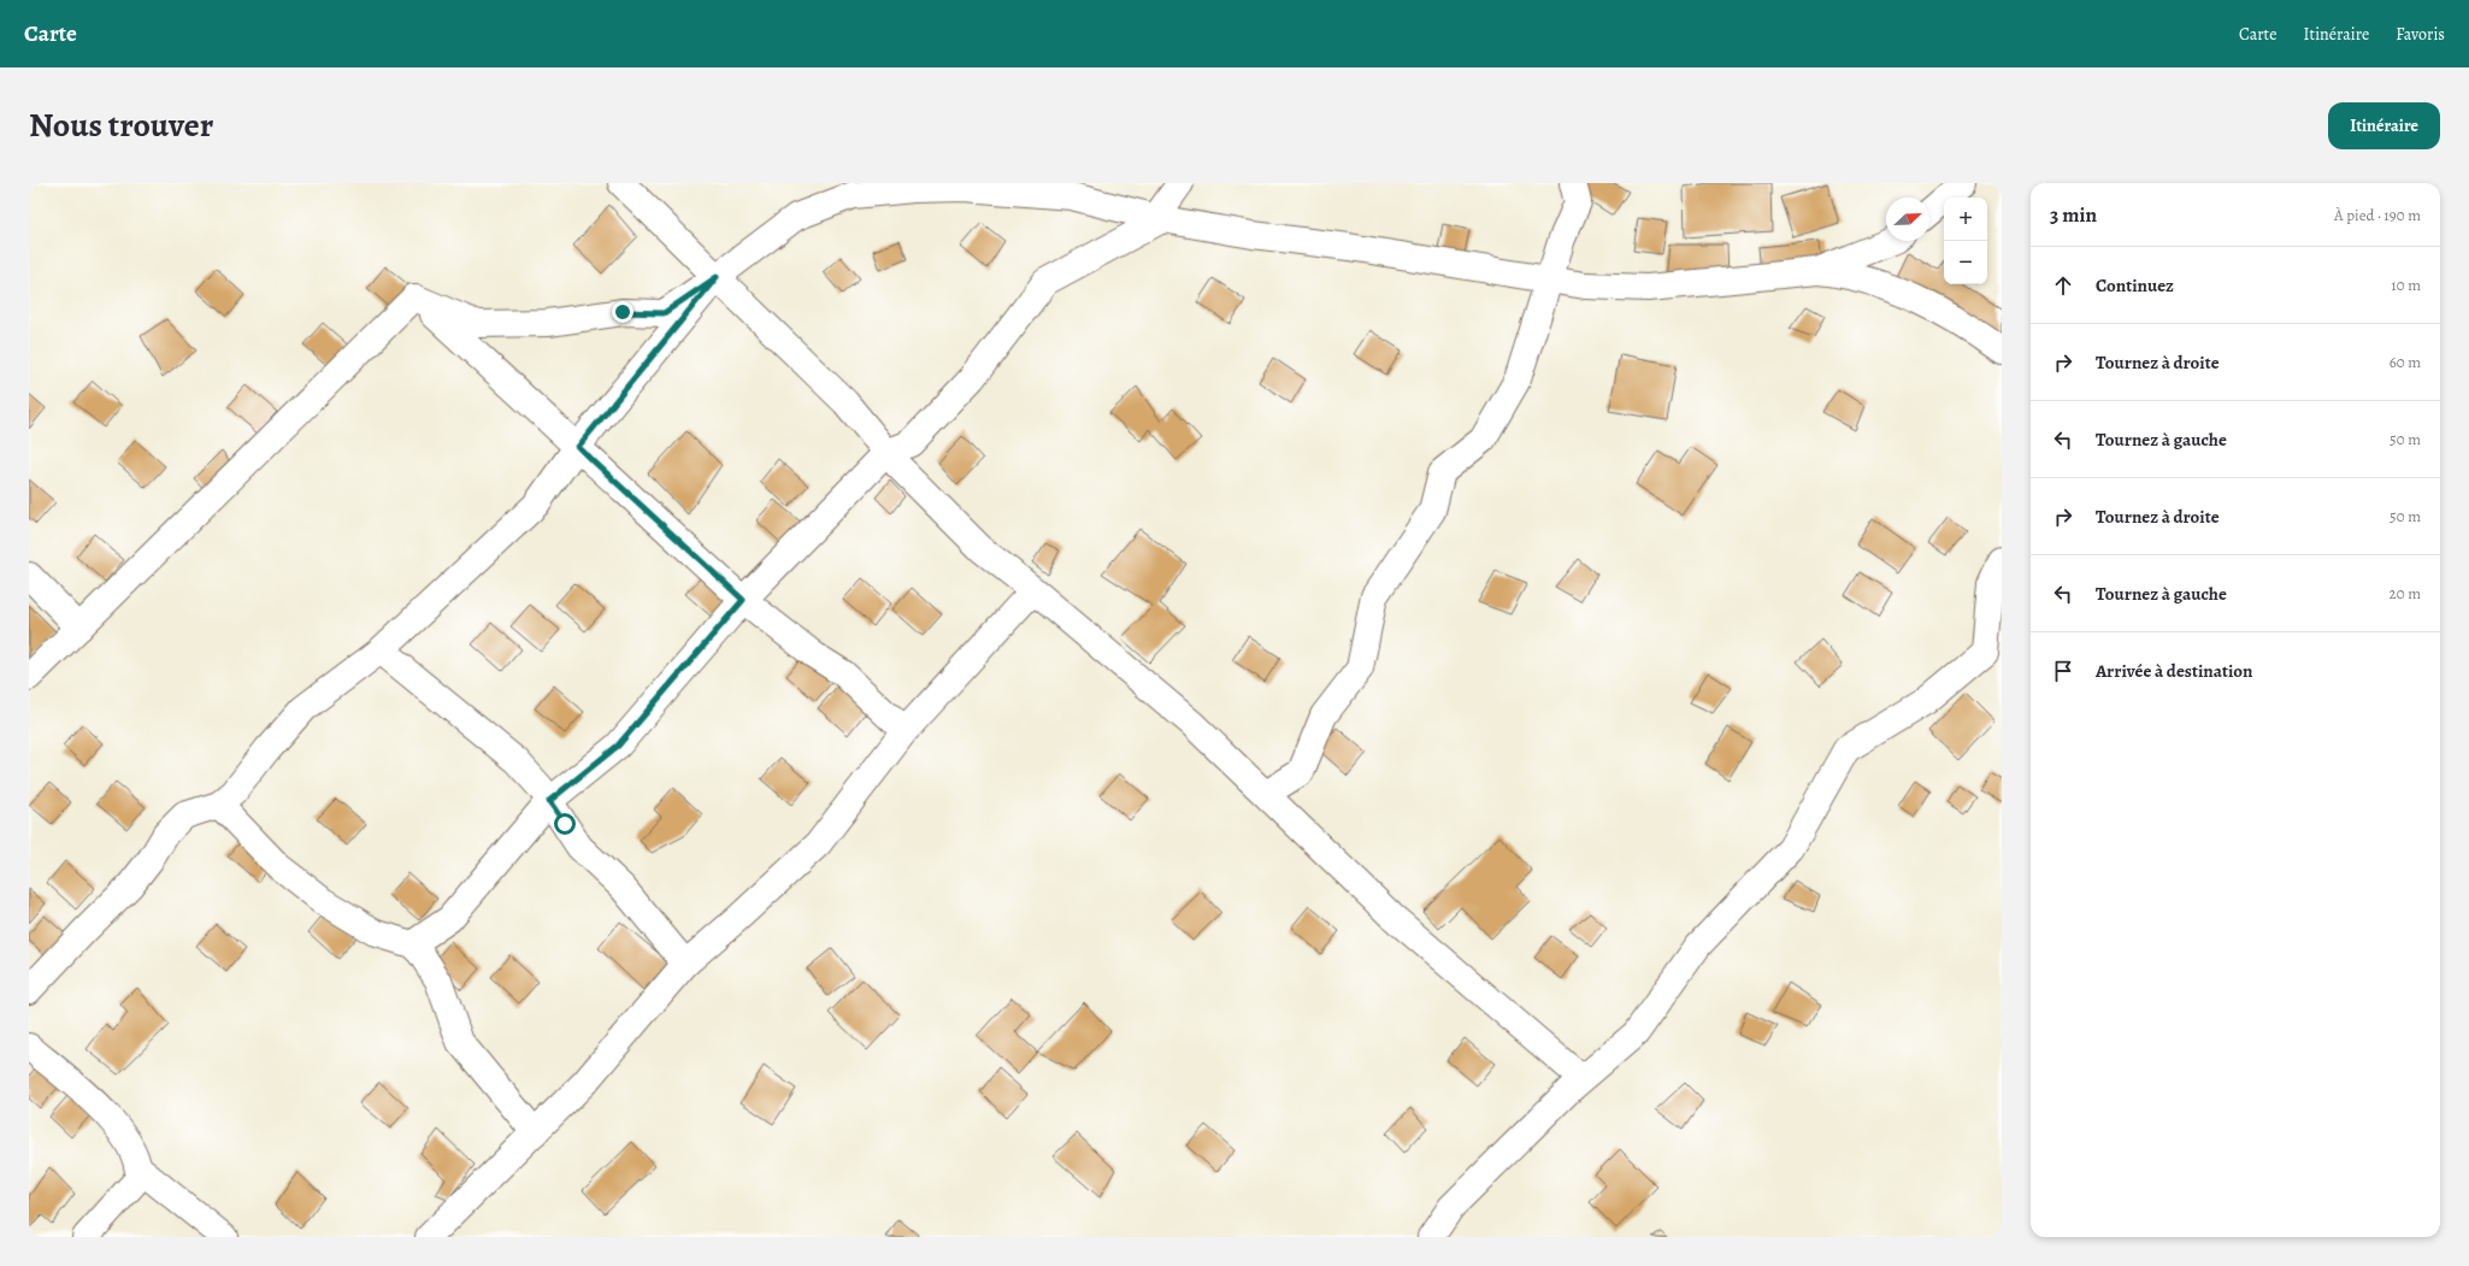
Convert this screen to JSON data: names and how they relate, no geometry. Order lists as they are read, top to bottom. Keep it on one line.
{"north":"top right","page":{"header":"Carte","nav":["Carte","Itinéraire","Favoris"],"title":"Nous trouver","buttons":"Itinéraire","heading":["3 min","À pied · 190 m"],"map_buttons":["+","−"],"list":[["Continuez","10 m"],["Tournez à droite","60 m"],["Tournez à gauche","50 m"],["Tournez à droite","50 m"],["Tournez à gauche","20 m"],"Arrivée à destination"]}}
